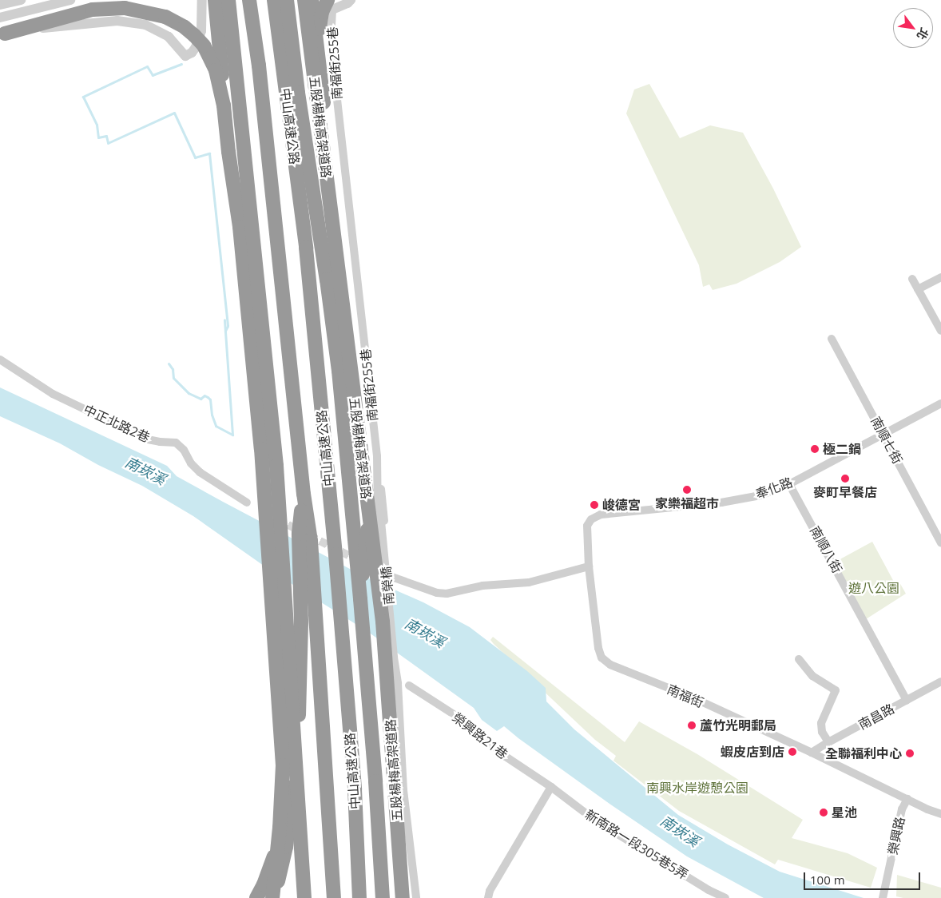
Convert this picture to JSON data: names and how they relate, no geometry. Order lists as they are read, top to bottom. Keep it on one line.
{"streets":{"highway":["中山高速公路","五股楊梅高架道路"],"street":["南福街255巷","中正北路2巷","南順七街","奉化路","南順八街","南榮橋","南福街","南昌路","榮興路21巷","榮興路","新南路一段305巷5弄"]},"crossings":[["南福街255巷","南榮橋"],["南福街255巷","南福街"],["南順七街","奉化路"],["奉化路","南順八街"],["奉化路","南福街"],["南順八街","南昌路"],["南福街","南昌路"],["南福街","榮興路"],["榮興路21巷","新南路一段305巷5弄"]],"water":["南崁溪"],"parks":["遊八公園","南興水岸遊憩公園"],"places":["極二鍋","麥町早餐店","家樂福超市","峻德宮","蘆竹光明郵局","蝦皮店到店","全聯福利中心","星池"],"scale_bar":"100 m","north":"bottom right"}
